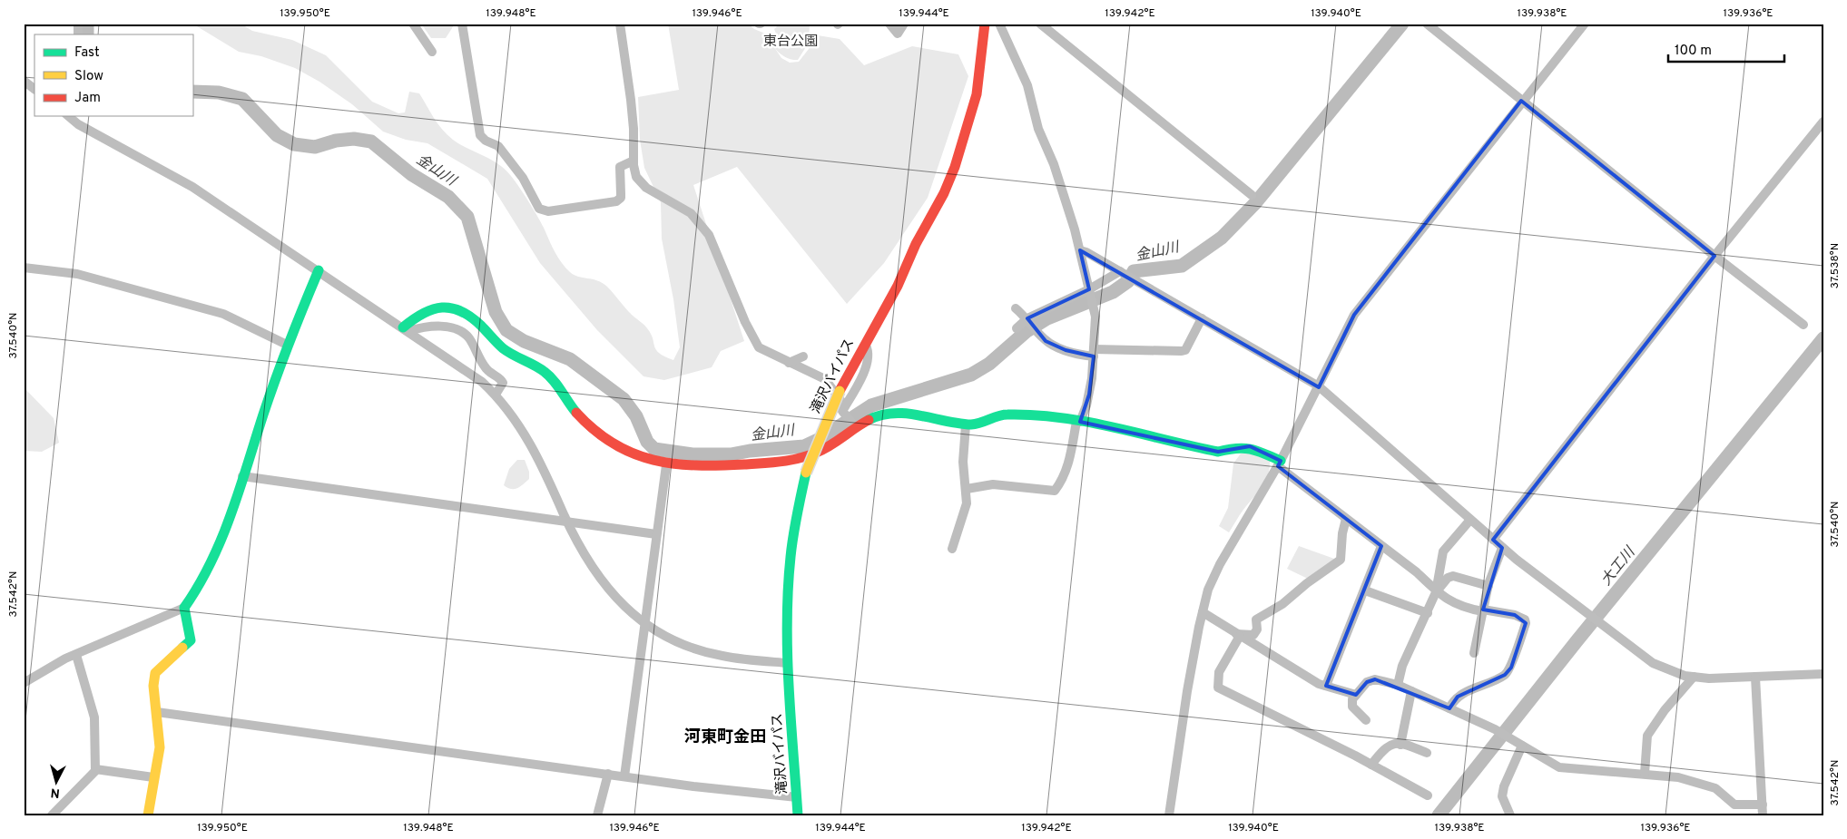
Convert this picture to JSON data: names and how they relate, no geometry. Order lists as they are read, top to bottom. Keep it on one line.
{"streets":{"main road":["滝沢バイパス"]},"districts":["河東町金田"],"water":["金山川","大工川"],"parks":["東台公園"],"legend":["Fast","Slow","Jam"],"scale_bar":"100 m","north":"bottom","coordinates":["139.950°E","139.948°E","139.946°E","139.944°E","139.942°E","139.940°E","139.938°E","139.936°E","37.538°N","37.540°N","37.542°N"]}
